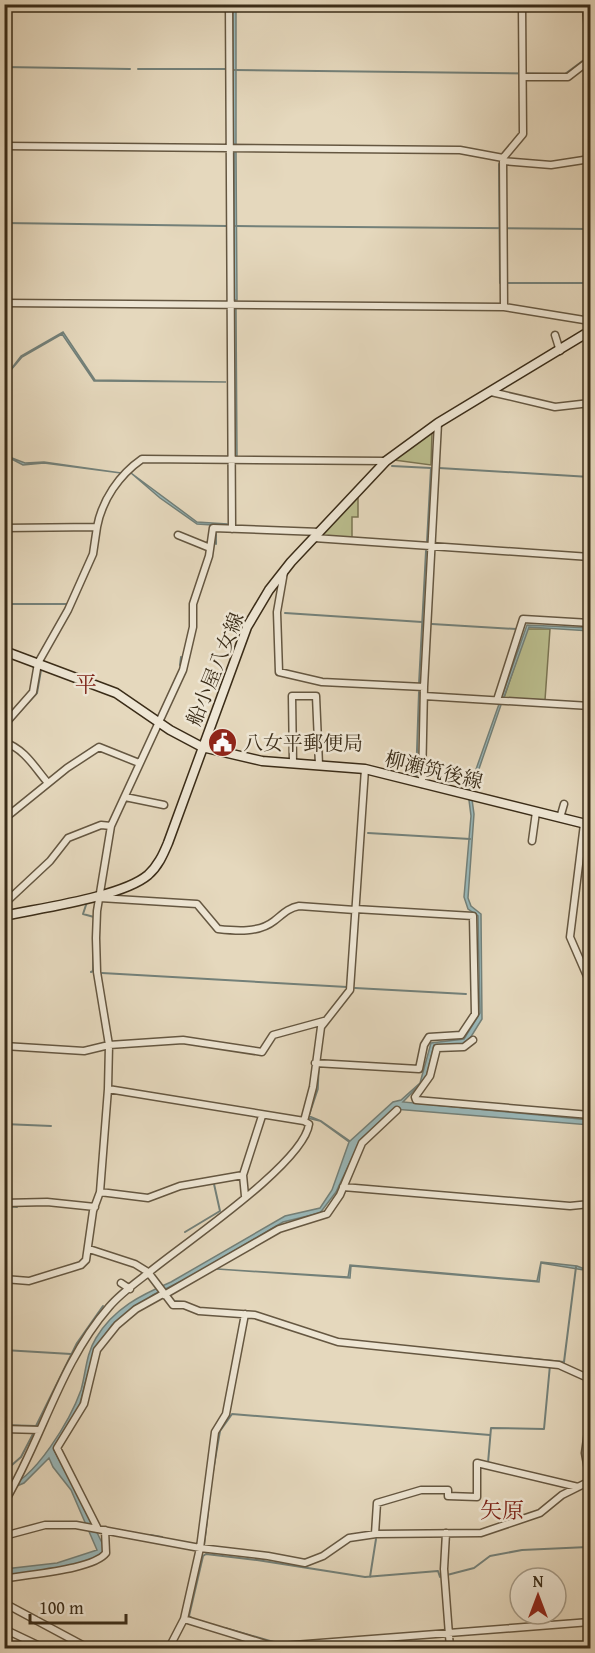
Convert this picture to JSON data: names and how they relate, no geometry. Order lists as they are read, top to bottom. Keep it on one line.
{"streets":{"main road":["船小屋八女線","柳瀬筑後線"]},"crossings":[["船小屋八女線","柳瀬筑後線"]],"districts":["平","矢原"],"places":{"public building":["八女平郵便局"]},"scale_bar":"100 m","north":"top"}
